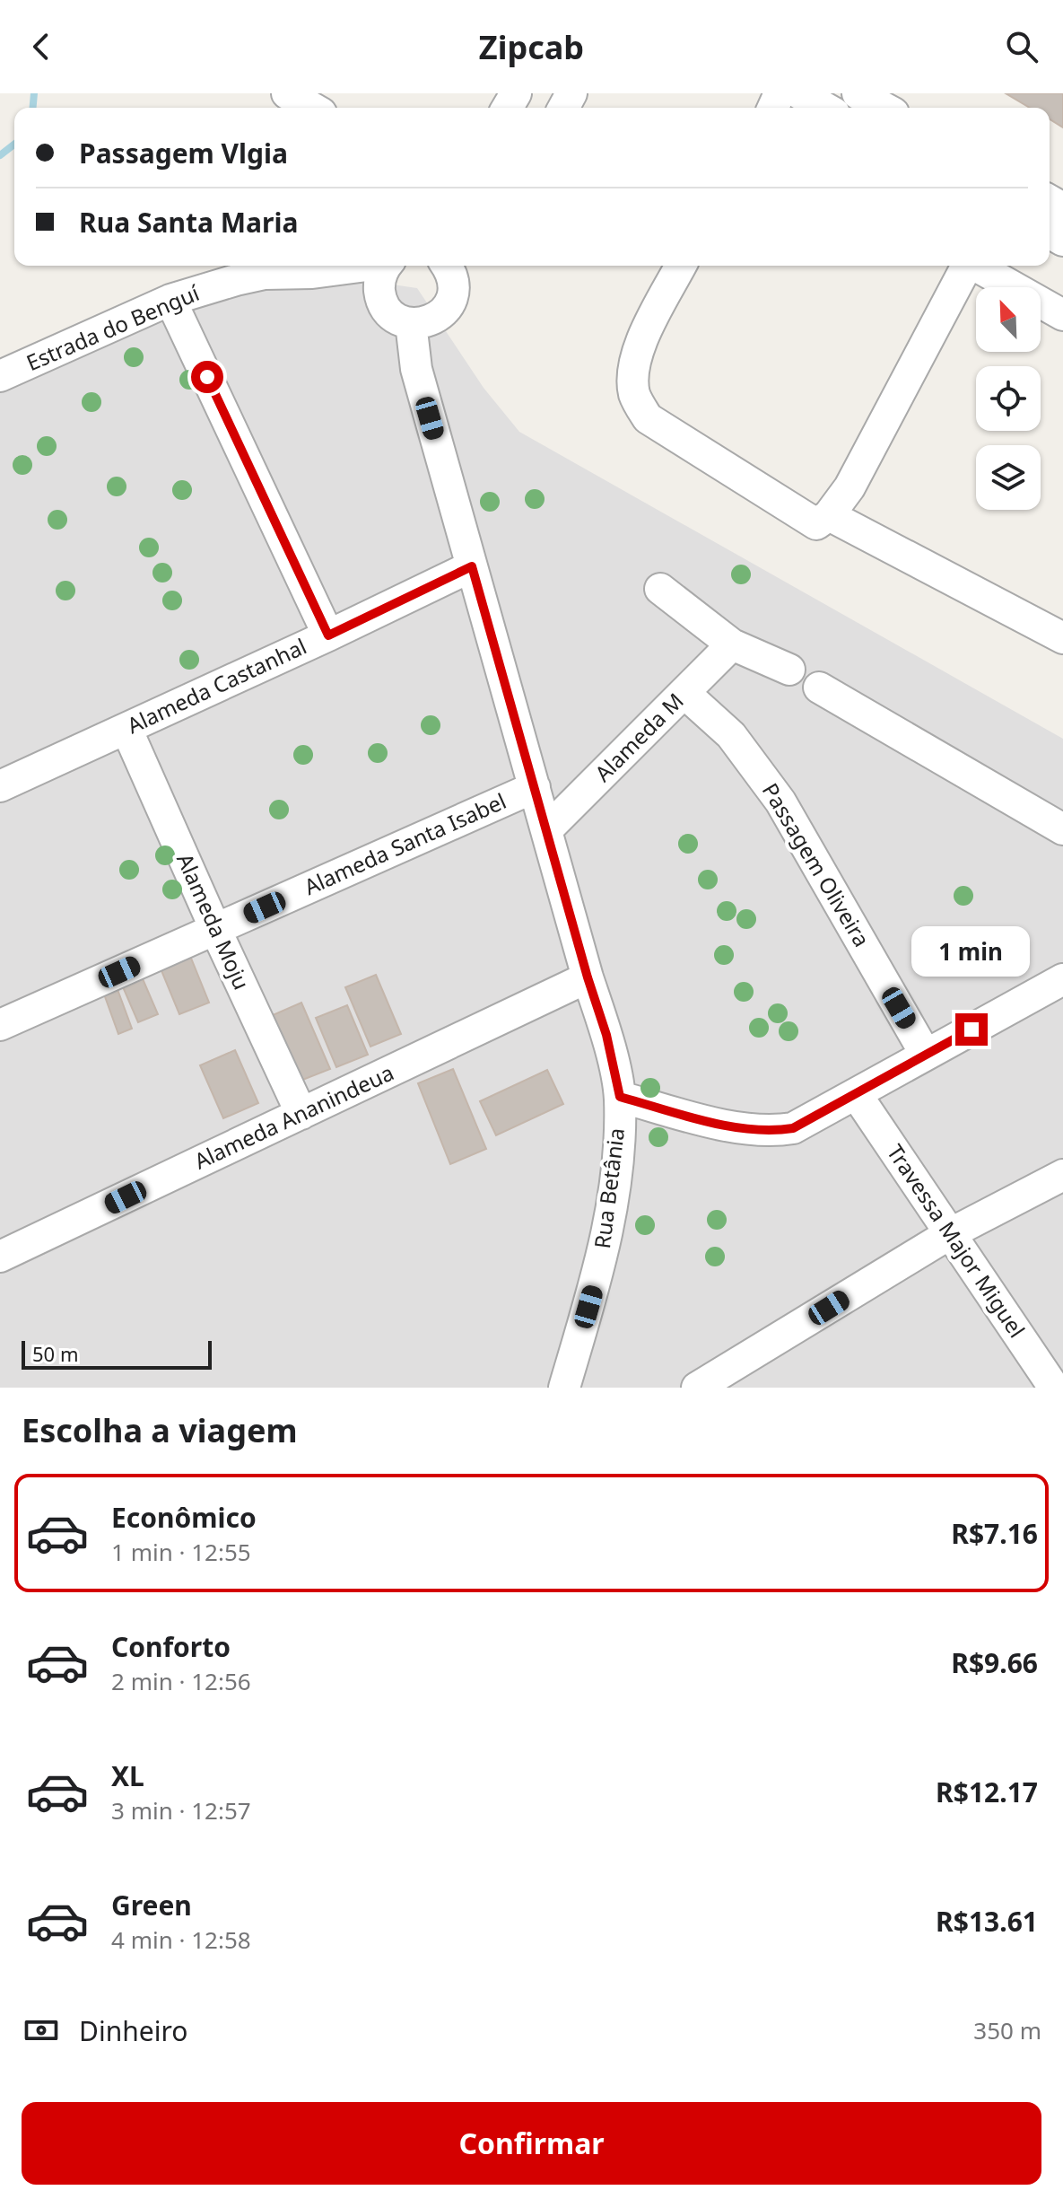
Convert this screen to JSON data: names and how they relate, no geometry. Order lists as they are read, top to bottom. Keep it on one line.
{"streets":{"street":["Estrada do Benguí","Alameda Castanhal","Alameda M","Alameda Santa Isabel","Passagem Oliveira","Alameda Moju","Alameda Ananindeua","Rua Betânia","Travessa Major Miguel"]},"crossings":[["Estrada do Benguí","Rua Betânia"],["Alameda Castanhal","Alameda Moju"],["Alameda Castanhal","Rua Betânia"],["Alameda M","Passagem Oliveira"],["Alameda M","Rua Betânia"],["Alameda Santa Isabel","Alameda Moju"],["Alameda Santa Isabel","Rua Betânia"],["Alameda Moju","Alameda Ananindeua"],["Alameda Ananindeua","Rua Betânia"]],"scale_bar":"50 m","north":"top left","page":{"header":"Zipcab","banner":["Passagem Vlgia","Rua Santa Maria"],"bubble":"1 min","scale":"50 m","heading":"Escolha a viagem","list":[{"name":"Econômico","note":"1 min · 12:55","value":"R$7.16"},{"name":"Conforto","note":"2 min · 12:56","value":"R$9.66"},{"name":"XL","note":"3 min · 12:57","value":"R$12.17"},{"name":"Green","note":"4 min · 12:58","value":"R$13.61"}],"pay":["Dinheiro","350 m"],"buttons":"Confirmar"}}
